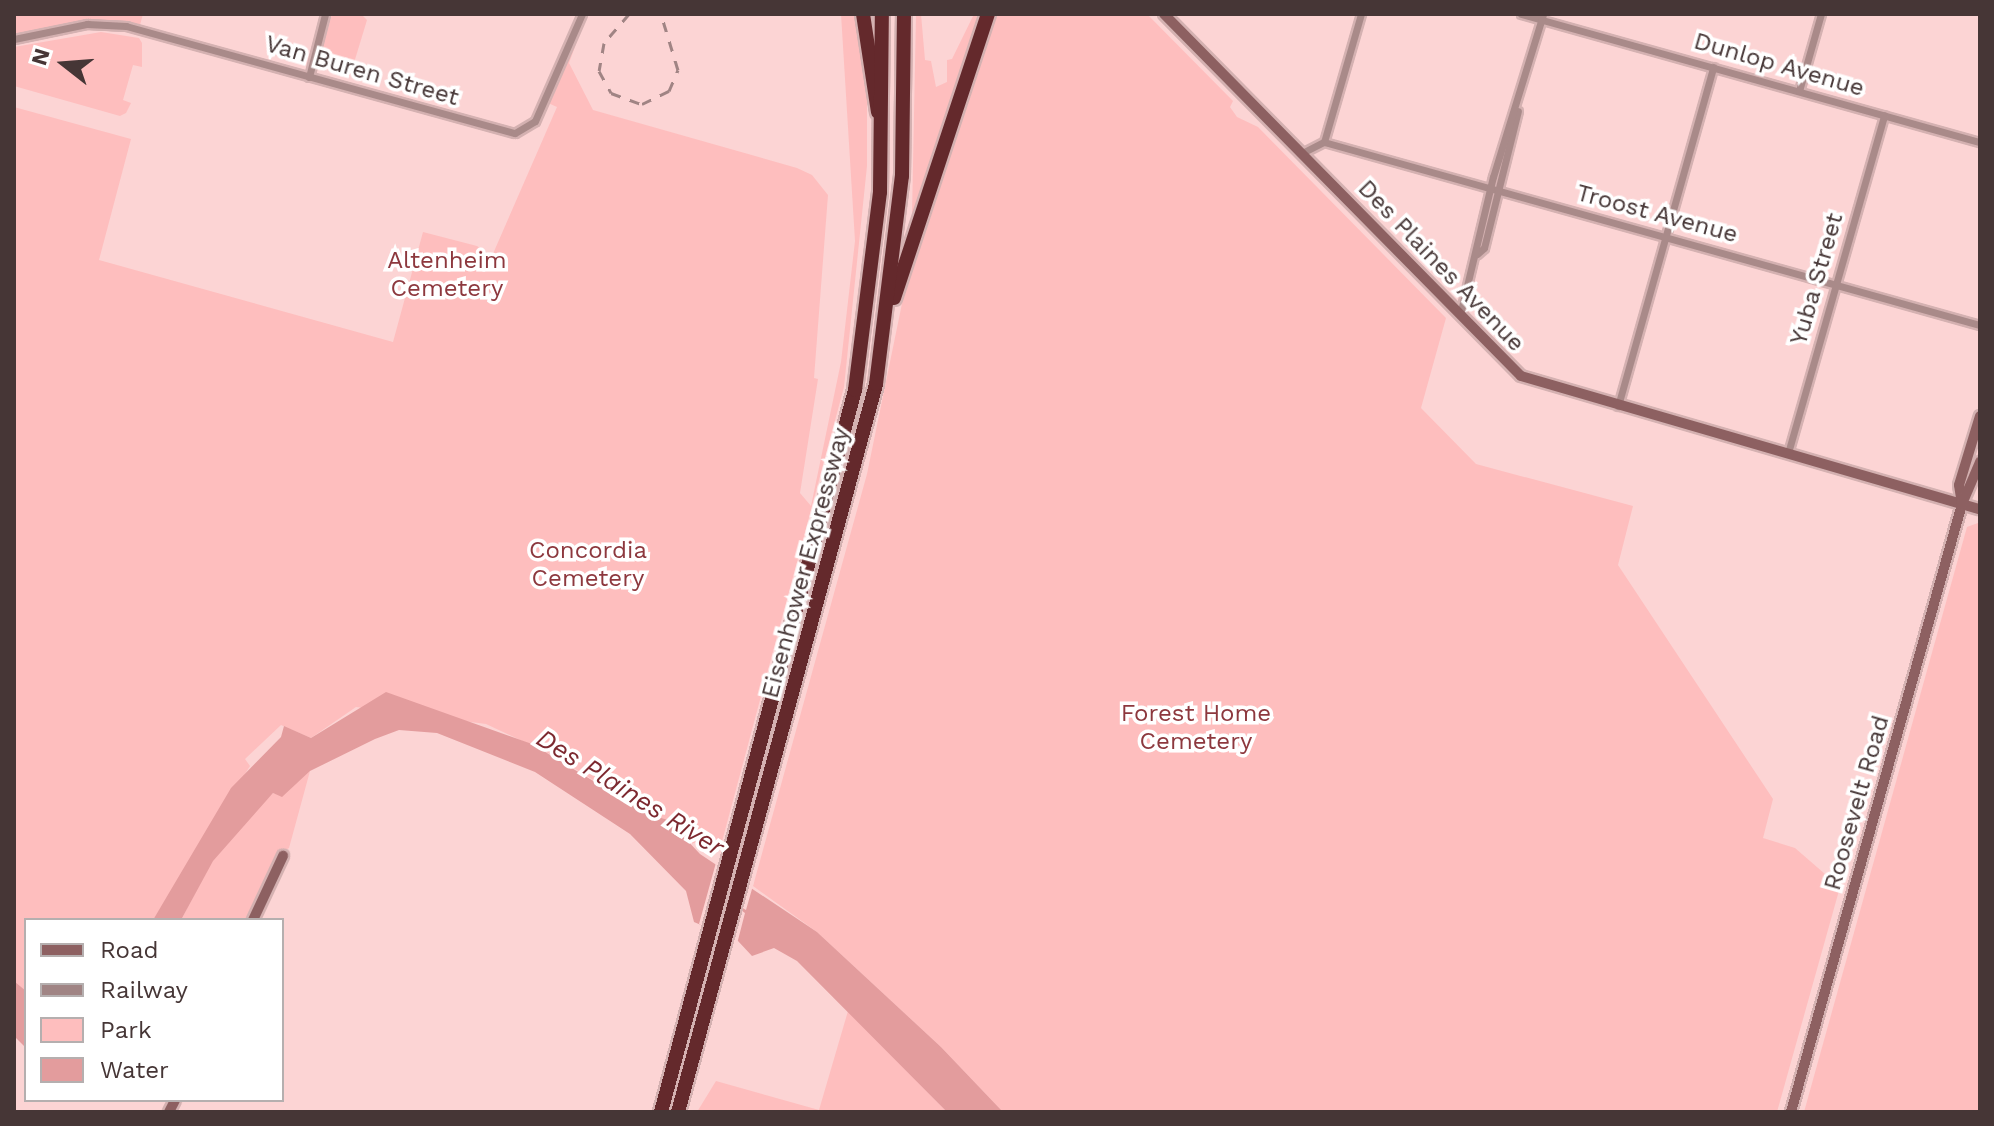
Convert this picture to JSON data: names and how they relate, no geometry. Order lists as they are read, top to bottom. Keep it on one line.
{"streets":{"highway":["Eisenhower Expressway"],"main road":["Des Plaines Avenue","Roosevelt Road"],"street":["Dunlop Avenue","Van Buren Street","Troost Avenue","Yuba Street"]},"crossings":[["Dunlop Avenue","Yuba Street"],["Troost Avenue","Yuba Street"],["Des Plaines Avenue","Yuba Street"],["Des Plaines Avenue","Roosevelt Road"]],"water":["Des Plaines River"],"parks":["Altenheim Cemetery","Concordia Cemetery","Forest Home Cemetery"],"legend":["Road","Railway","Park","Water"],"north":"left"}
